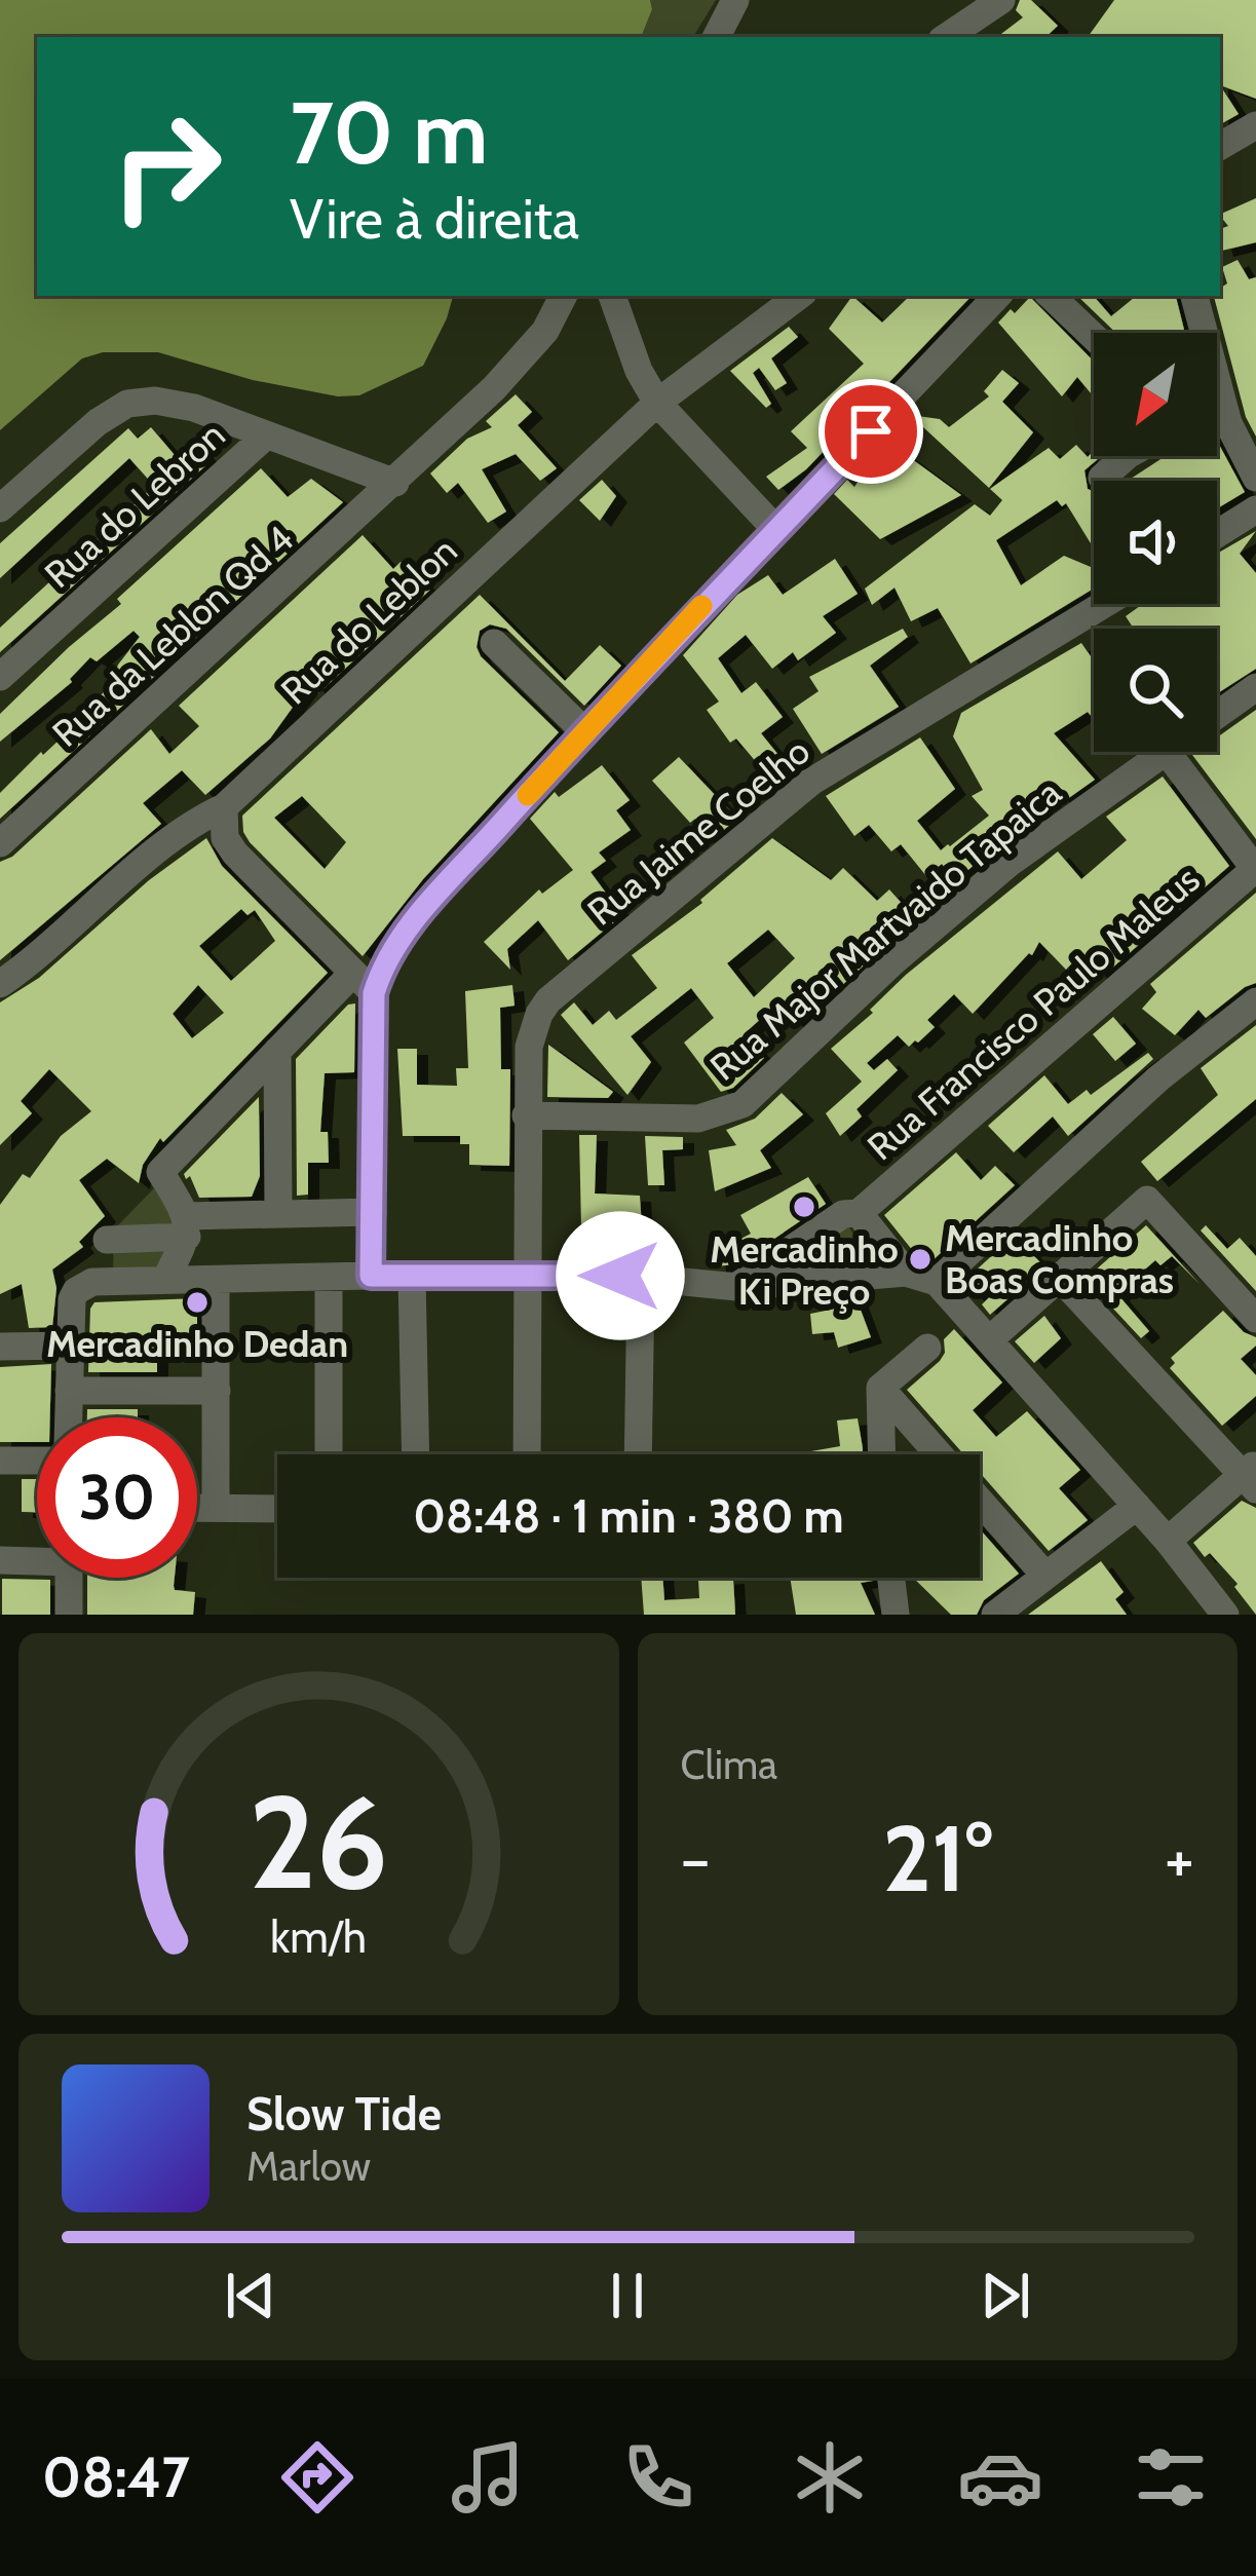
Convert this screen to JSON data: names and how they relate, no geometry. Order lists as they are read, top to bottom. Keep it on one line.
{"streets":{"street":["Rua do Lebron","Rua do Leblon","Rua da Leblon Qd 4","Rua Jaime Coelho","Rua Major Martvaido Tapaica","Rua Francisco Paulo Maleus"]},"crossings":[["Rua do Lebron","Rua da Leblon Qd 4"],["Rua Jaime Coelho","Rua Major Martvaido Tapaica"]],"places":["Mercadinho Ki Preço","Mercadinho Boas Compras","Mercadinho Dedan"],"north":"bottom left","page":{"turn":["70 m","Vire à direita"],"limit":"30","trip":"08:48 · 1 min · 380 m","tile":"Clima","heat":["−","21°","+"],"song":["Slow Tide","Marlow"],"tabs":"08:47","gauge":["26","km/h"]}}
